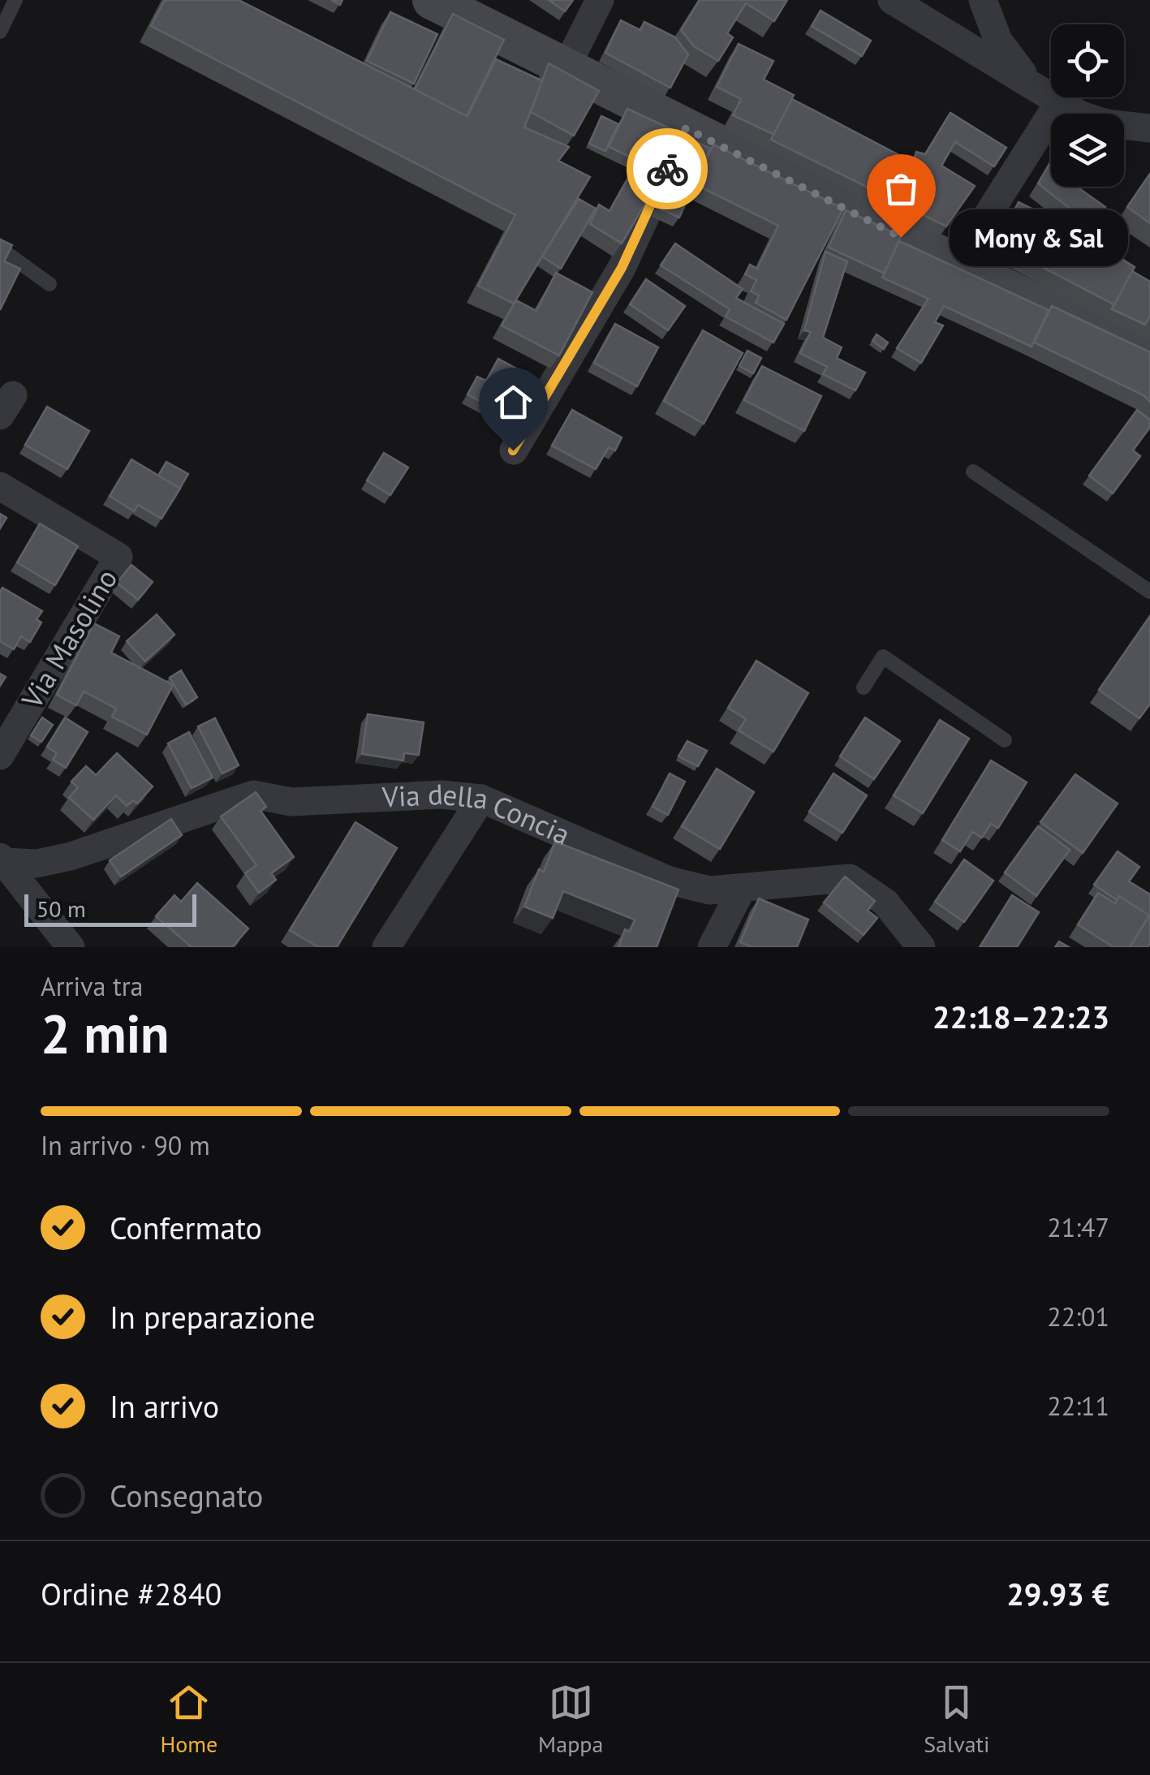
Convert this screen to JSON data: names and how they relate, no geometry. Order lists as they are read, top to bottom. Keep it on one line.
{"streets":{"street":["Via Masolino","Via della Concia"]},"places":["Mony & Sal"],"scale_bar":"50 m","page":{"bubble":"Mony & Sal","scale":"50 m","heading":["2 min","Arriva tra","22:18–22:23"],"panel":["Ordine #2840","29.93 €"],"bar":"In arrivo · 90 m","list":[["Confermato","21:47"],["In preparazione","22:01"],["In arrivo","22:11"],"Consegnato"],"tabs":["Home","Mappa","Salvati"]}}
